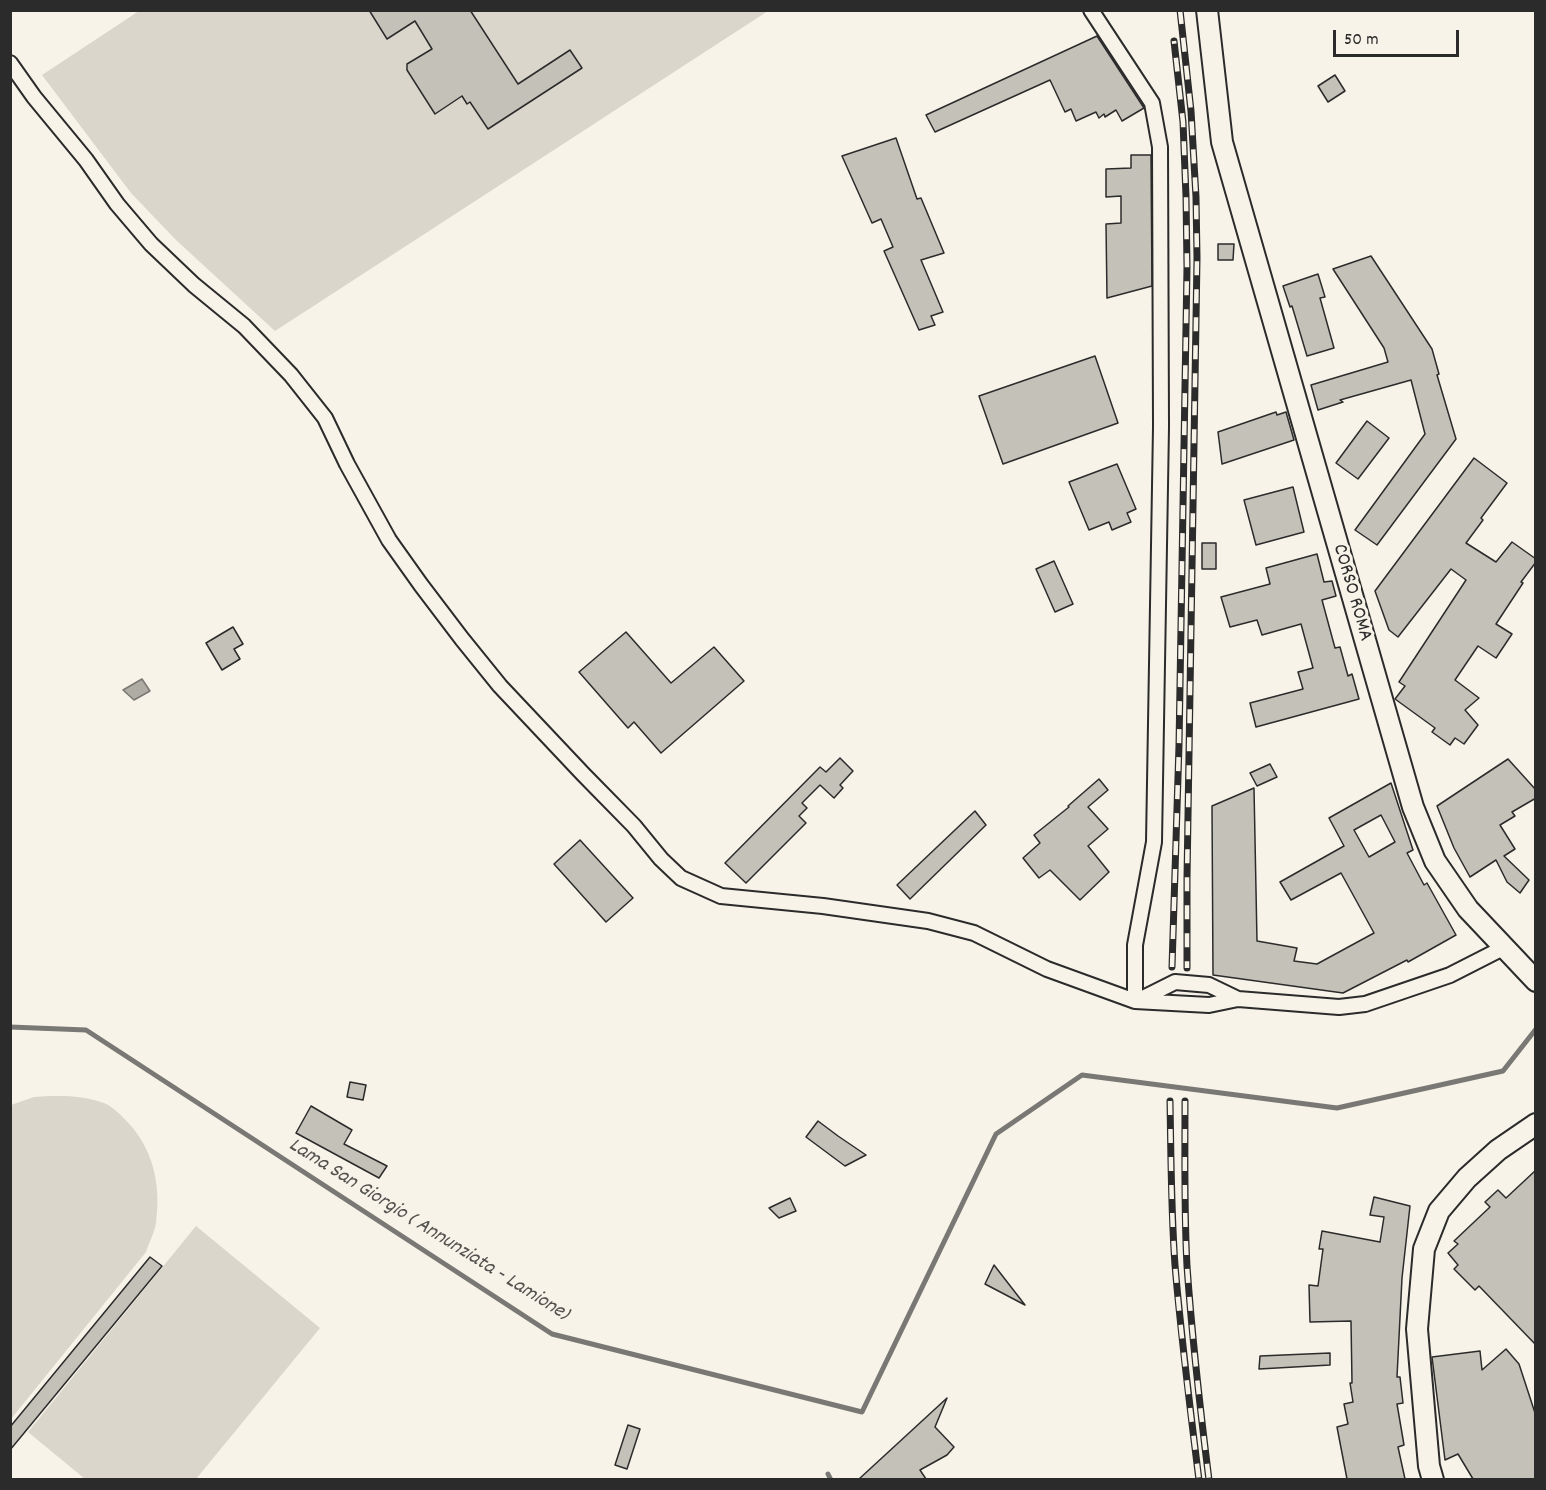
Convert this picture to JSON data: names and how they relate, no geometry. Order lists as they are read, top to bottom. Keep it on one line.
{"streets":{"main road":["CORSO ROMA"]},"water":["Lama San Giorgio ( Annunziata - Lamione)"],"scale_bar":"50 m"}
